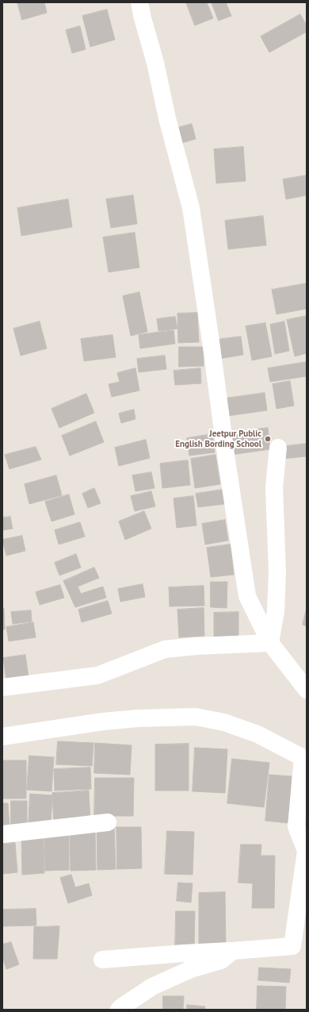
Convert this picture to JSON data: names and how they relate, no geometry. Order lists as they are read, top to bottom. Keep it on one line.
{"places":["Jeetpur Public English Bording School"]}
